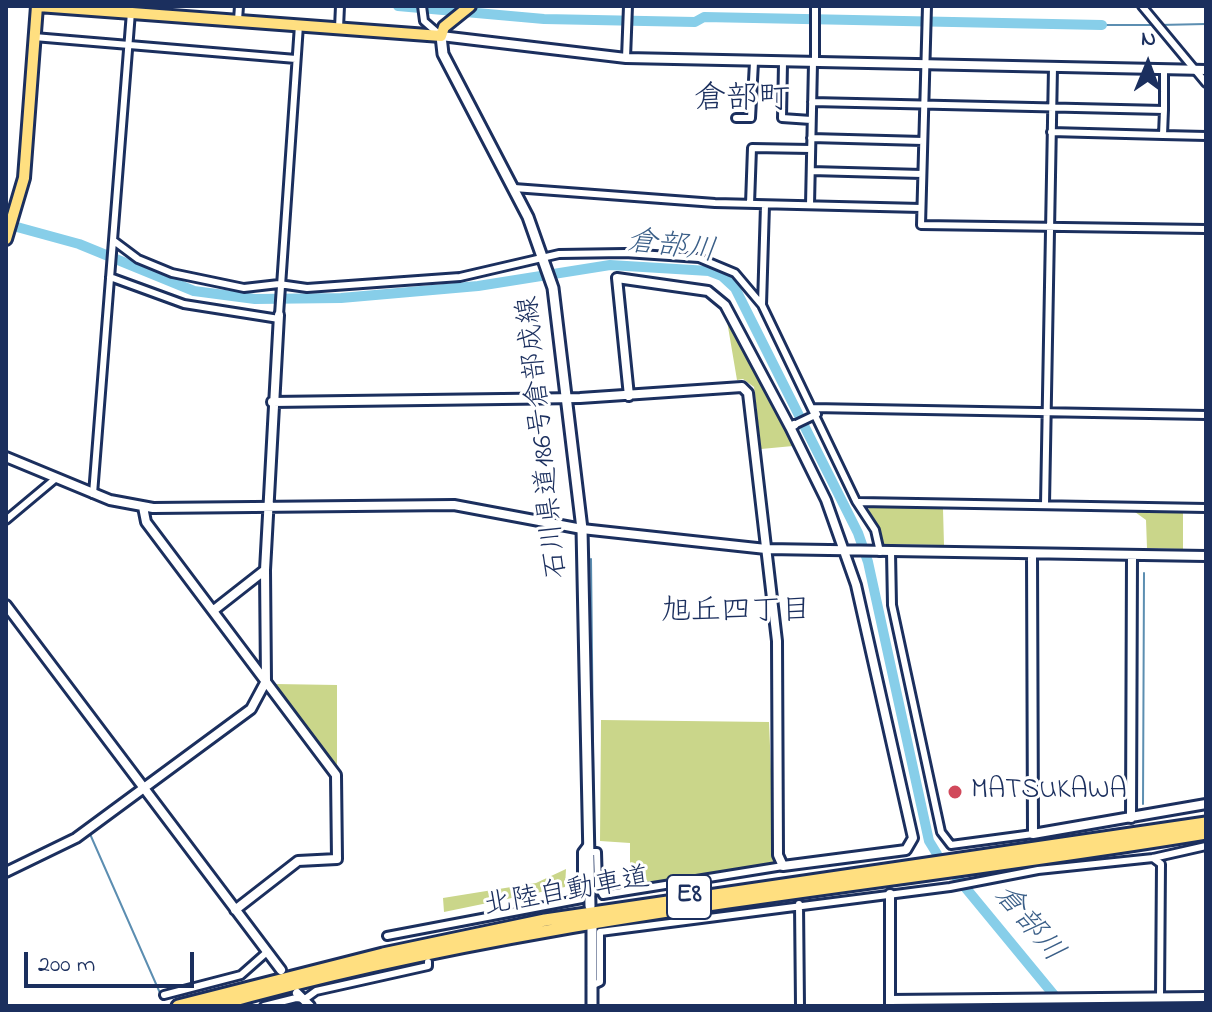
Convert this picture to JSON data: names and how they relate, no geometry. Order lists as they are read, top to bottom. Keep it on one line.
{"streets":{"highway":["北陸自動車道","E8"],"main road":["石川県道186号倉部成線"]},"districts":["倉部町","旭丘四丁目"],"water":["倉部川"],"places":["MATSUKAWA"],"scale_bar":"200 m","north":"top"}
